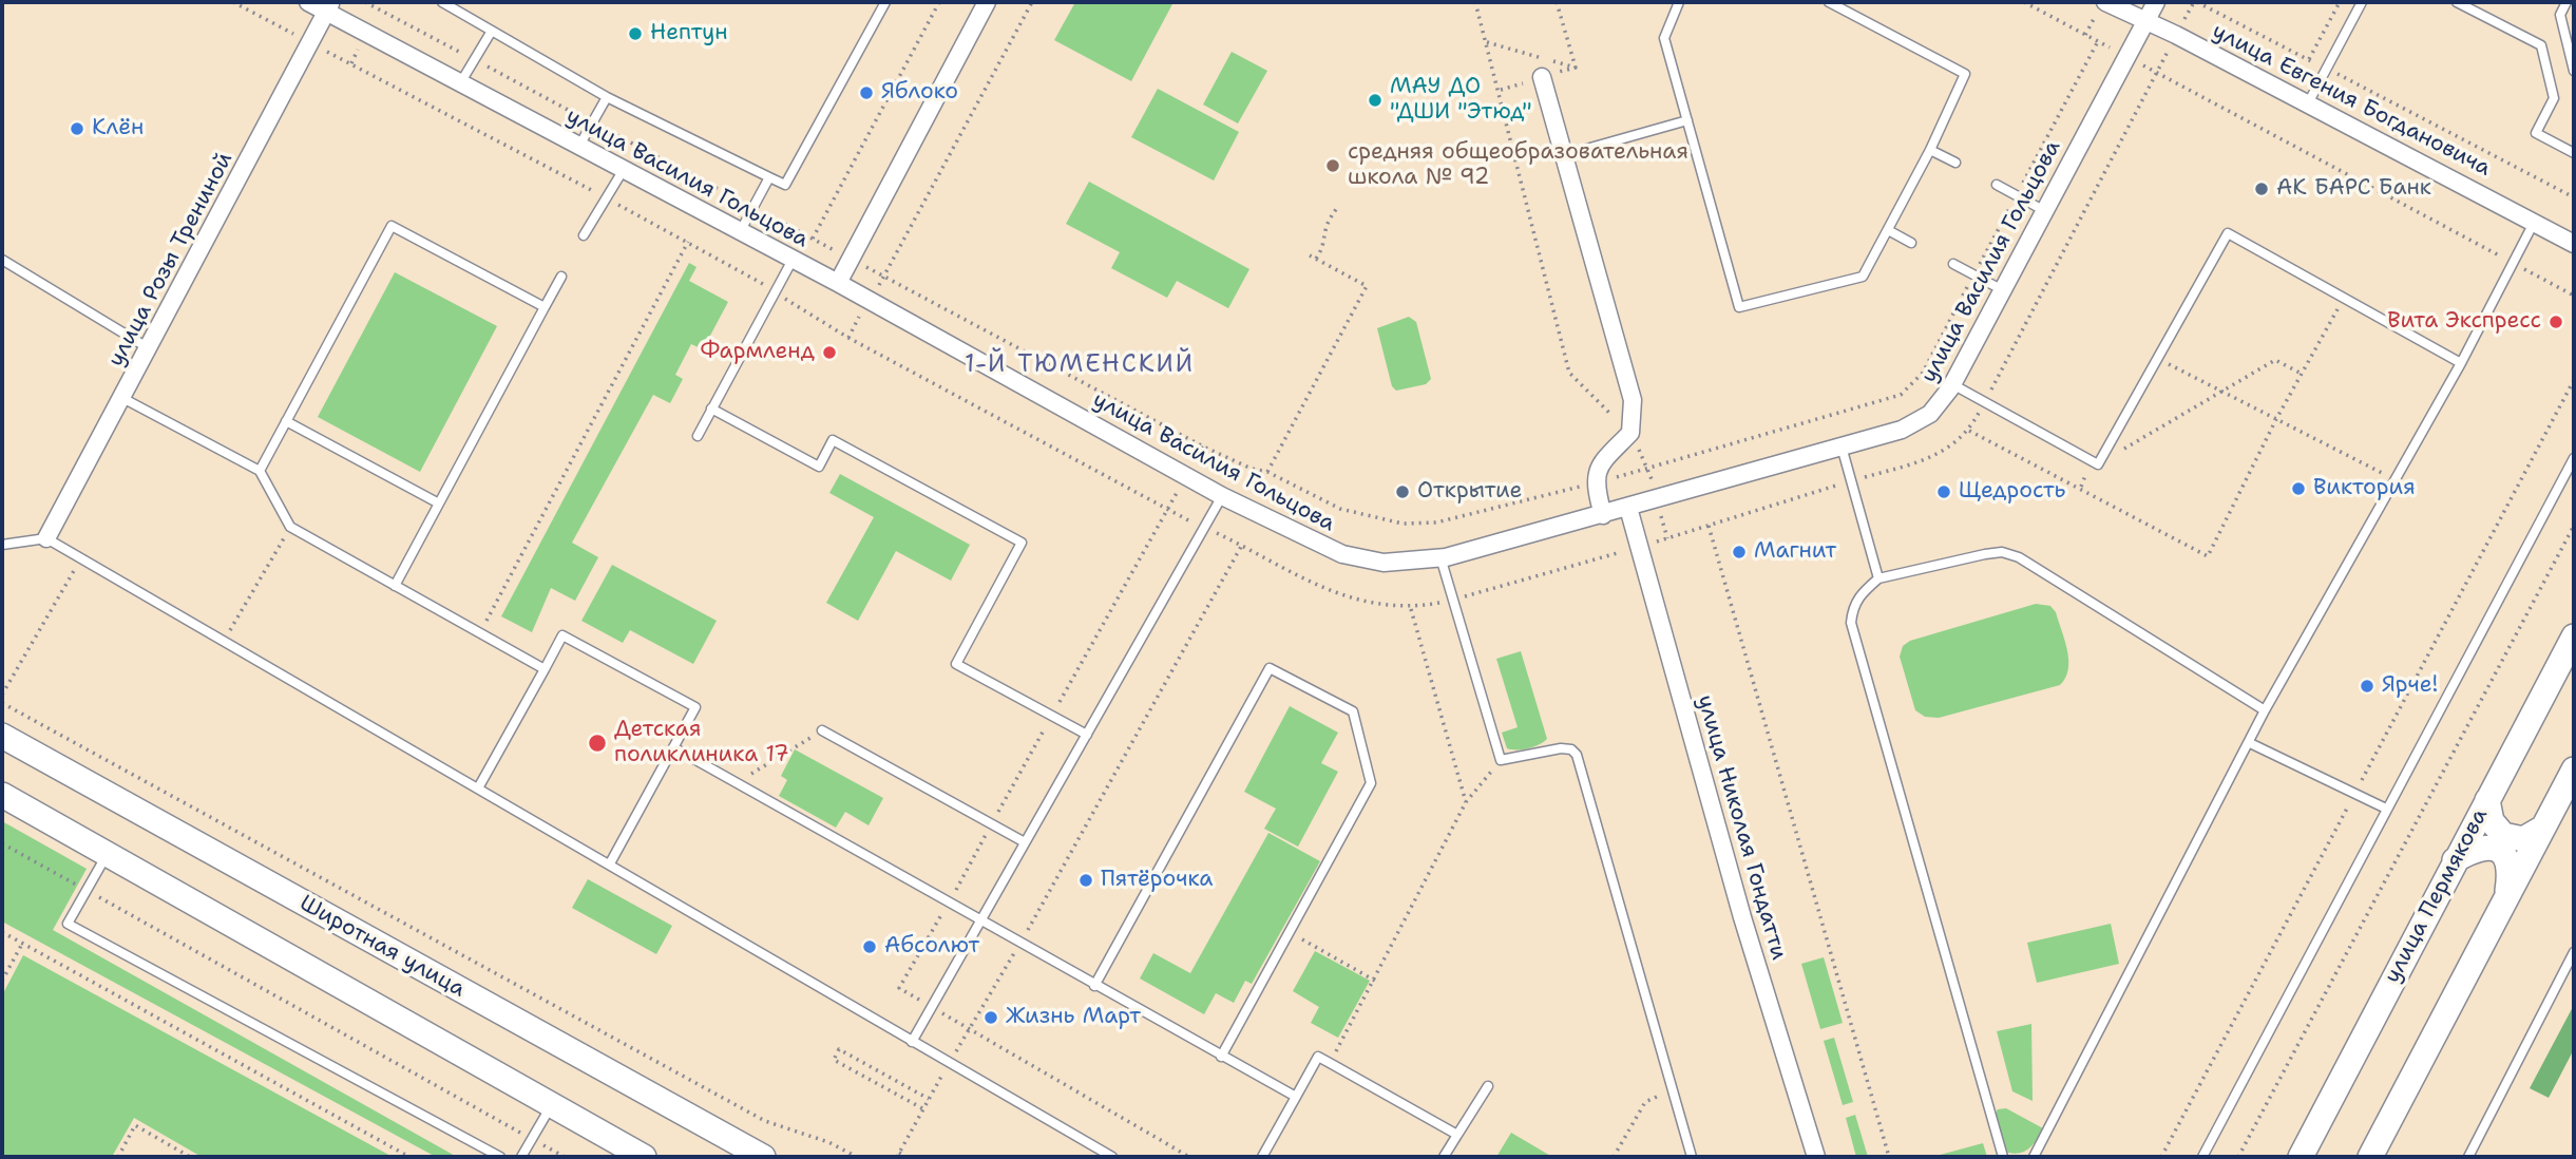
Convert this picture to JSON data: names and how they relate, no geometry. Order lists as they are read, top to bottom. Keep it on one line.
{"streets":{"main road":["улица Пермякова","Широтная улица"],"street":["улица Евгения Богдановича","улица Василия Гольцова","улица Розы Трениной","улица Николая Гондатти"]},"crossings":[["улица Евгения Богдановича","улица Василия Гольцова"],["улица Василия Гольцова","улица Розы Трениной"],["улица Василия Гольцова","улица Николая Гондатти"]],"districts":["1-Й ТЮМЕНСКИЙ"],"places":["Нептун","Яблоко","МАУ ДО \"ДШИ \"Этюд\"","Клён","средняя общеобразовательная школа № 92","АК БАРС Банк","Вита Экспресс","Фармленд","Виктория","Открытие","Щедрость","Магнит","Ярче!","Детская поликлиника 17","Пятёрочка","Абсолют","Жизнь Март"]}
